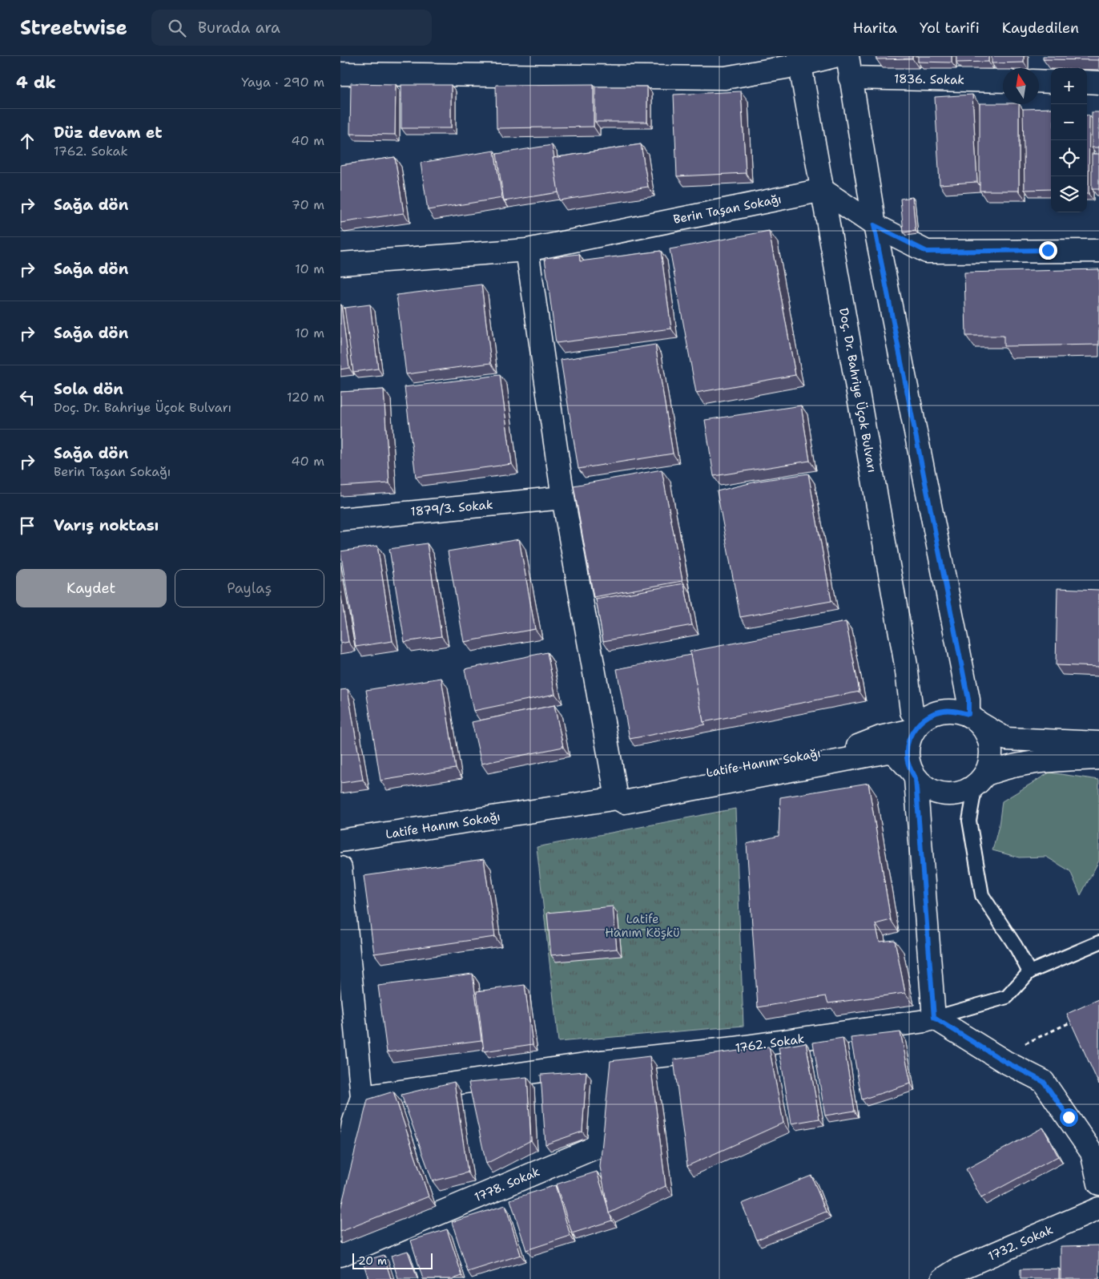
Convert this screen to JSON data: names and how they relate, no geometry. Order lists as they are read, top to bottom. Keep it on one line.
{"streets":{"street":["1836. Sokak","Berin Taşan Sokağı","Doç. Dr. Bahriye Üçok Bulvarı","1879/3. Sokak","Latife Hanım Sokağı","1762. Sokak","1778. Sokak","1732. Sokak"]},"crossings":[["Berin Taşan Sokağı","Doç. Dr. Bahriye Üçok Bulvarı"],["Doç. Dr. Bahriye Üçok Bulvarı","Latife Hanım Sokağı"],["1762. Sokak","1778. Sokak"]],"parks":["Latife Hanım Köşkü"],"scale_bar":"20 m","north":"top","page":{"header":"Streetwise","search":"Burada ara","nav":["Harita","Yol tarifi","Kaydedilen"],"heading":["4 dk","Yaya · 290 m"],"map_buttons":["+","−"],"list":[["Düz devam et","1762. Sokak","40 m"],["Sağa dön","70 m"],["Sağa dön","10 m"],["Sağa dön","10 m"],["Sola dön","Doç. Dr. Bahriye Üçok Bulvarı","120 m"],["Sağa dön","Berin Taşan Sokağı","40 m"],"Varış noktası"],"buttons":["Kaydet","Paylaş"],"scale":"20 m"}}
